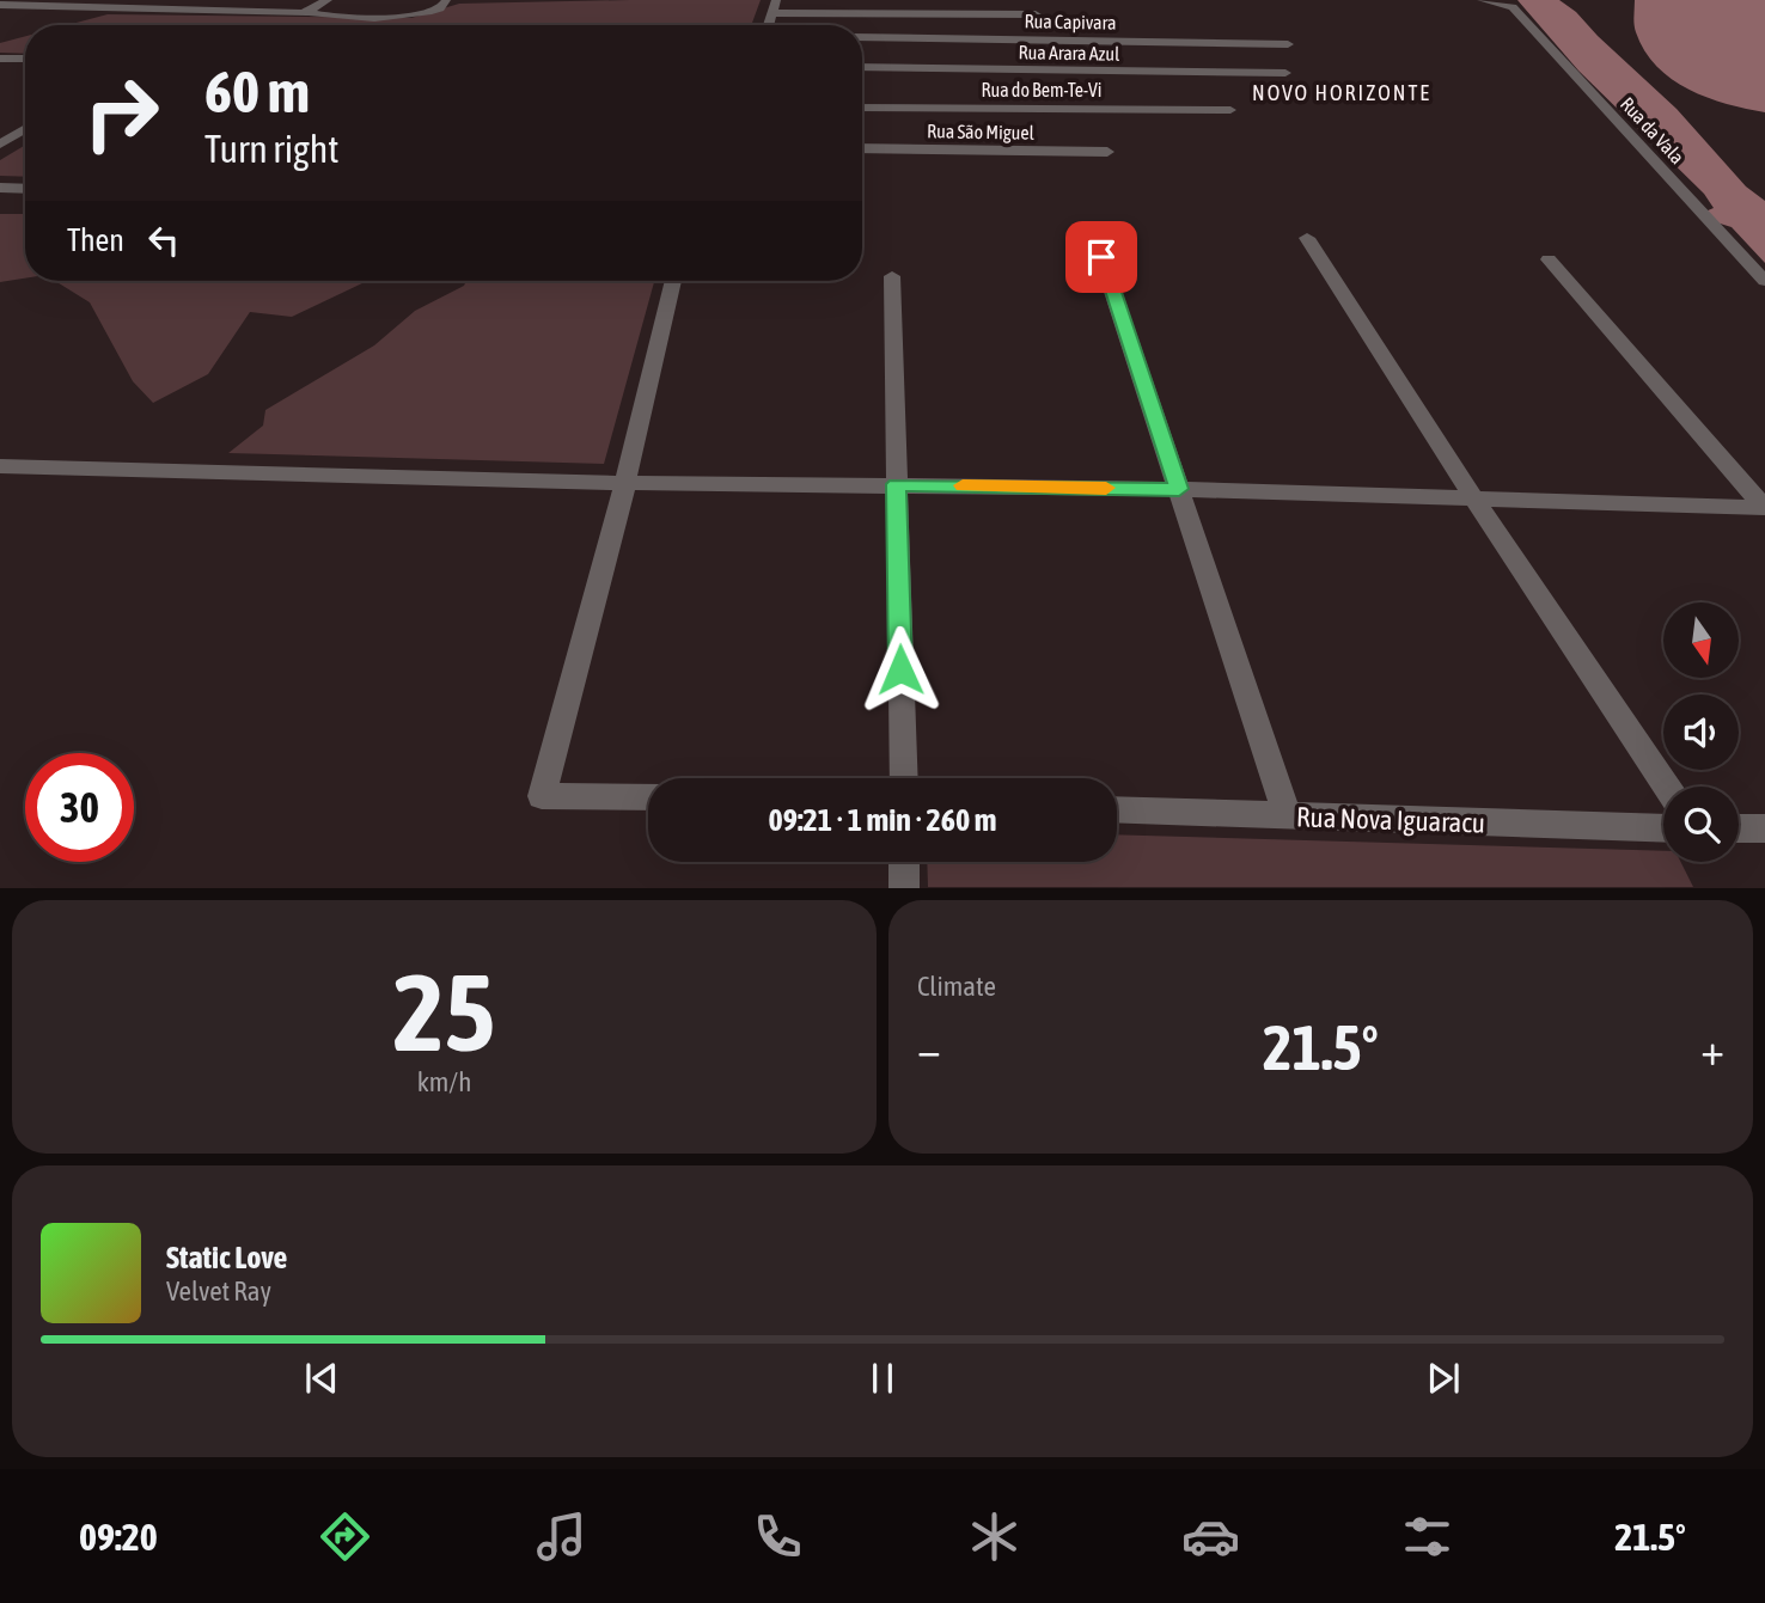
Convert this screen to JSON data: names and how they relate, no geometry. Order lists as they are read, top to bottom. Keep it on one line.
{"streets":{"street":["Rua Capivara","Rua Arara Azul","Rua do Bem-Te-Vi","Rua da Vala","Rua São Miguel","Rua Nova Iguaracu"]},"districts":["NOVO HORIZONTE"],"north":"bottom","page":{"turn":["60 m","Turn right"],"then":"Then","limit":"30","trip":"09:21 · 1 min · 260 m","tile":[["25","km/h"],"Climate"],"heat":["−","21.5°","+"],"song":["Static Love","Velvet Ray"],"tabs":["09:20","21.5°"]}}
